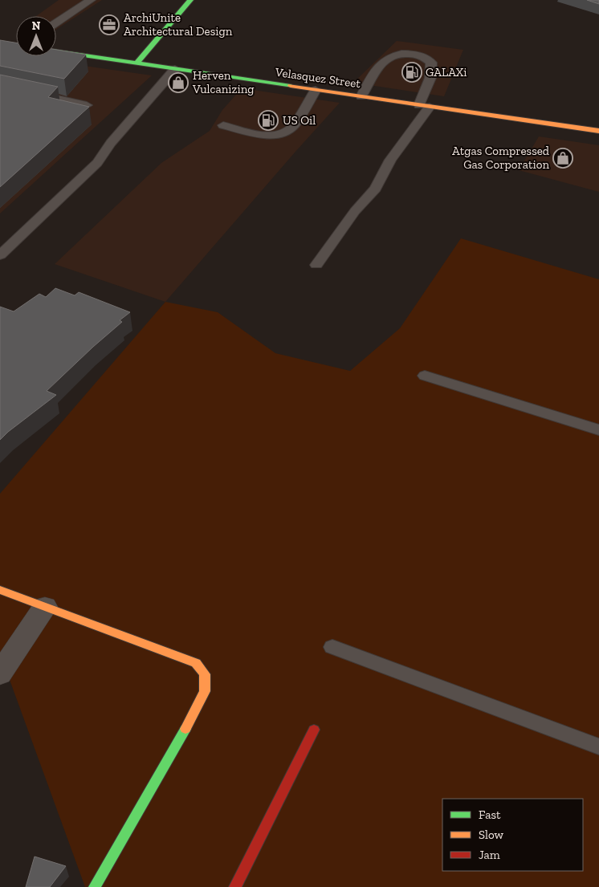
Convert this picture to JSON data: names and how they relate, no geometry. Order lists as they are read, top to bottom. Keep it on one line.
{"streets":{"main road":["Velasquez Street"]},"places":{"office":["ArchiUnite Architectural Design"],"fuel station":["GALAXi","US Oil"],"shop":["Herven Vulcanizing","Atgas Compressed Gas Corporation"]},"legend":["Fast","Slow","Jam"],"north":"top"}
